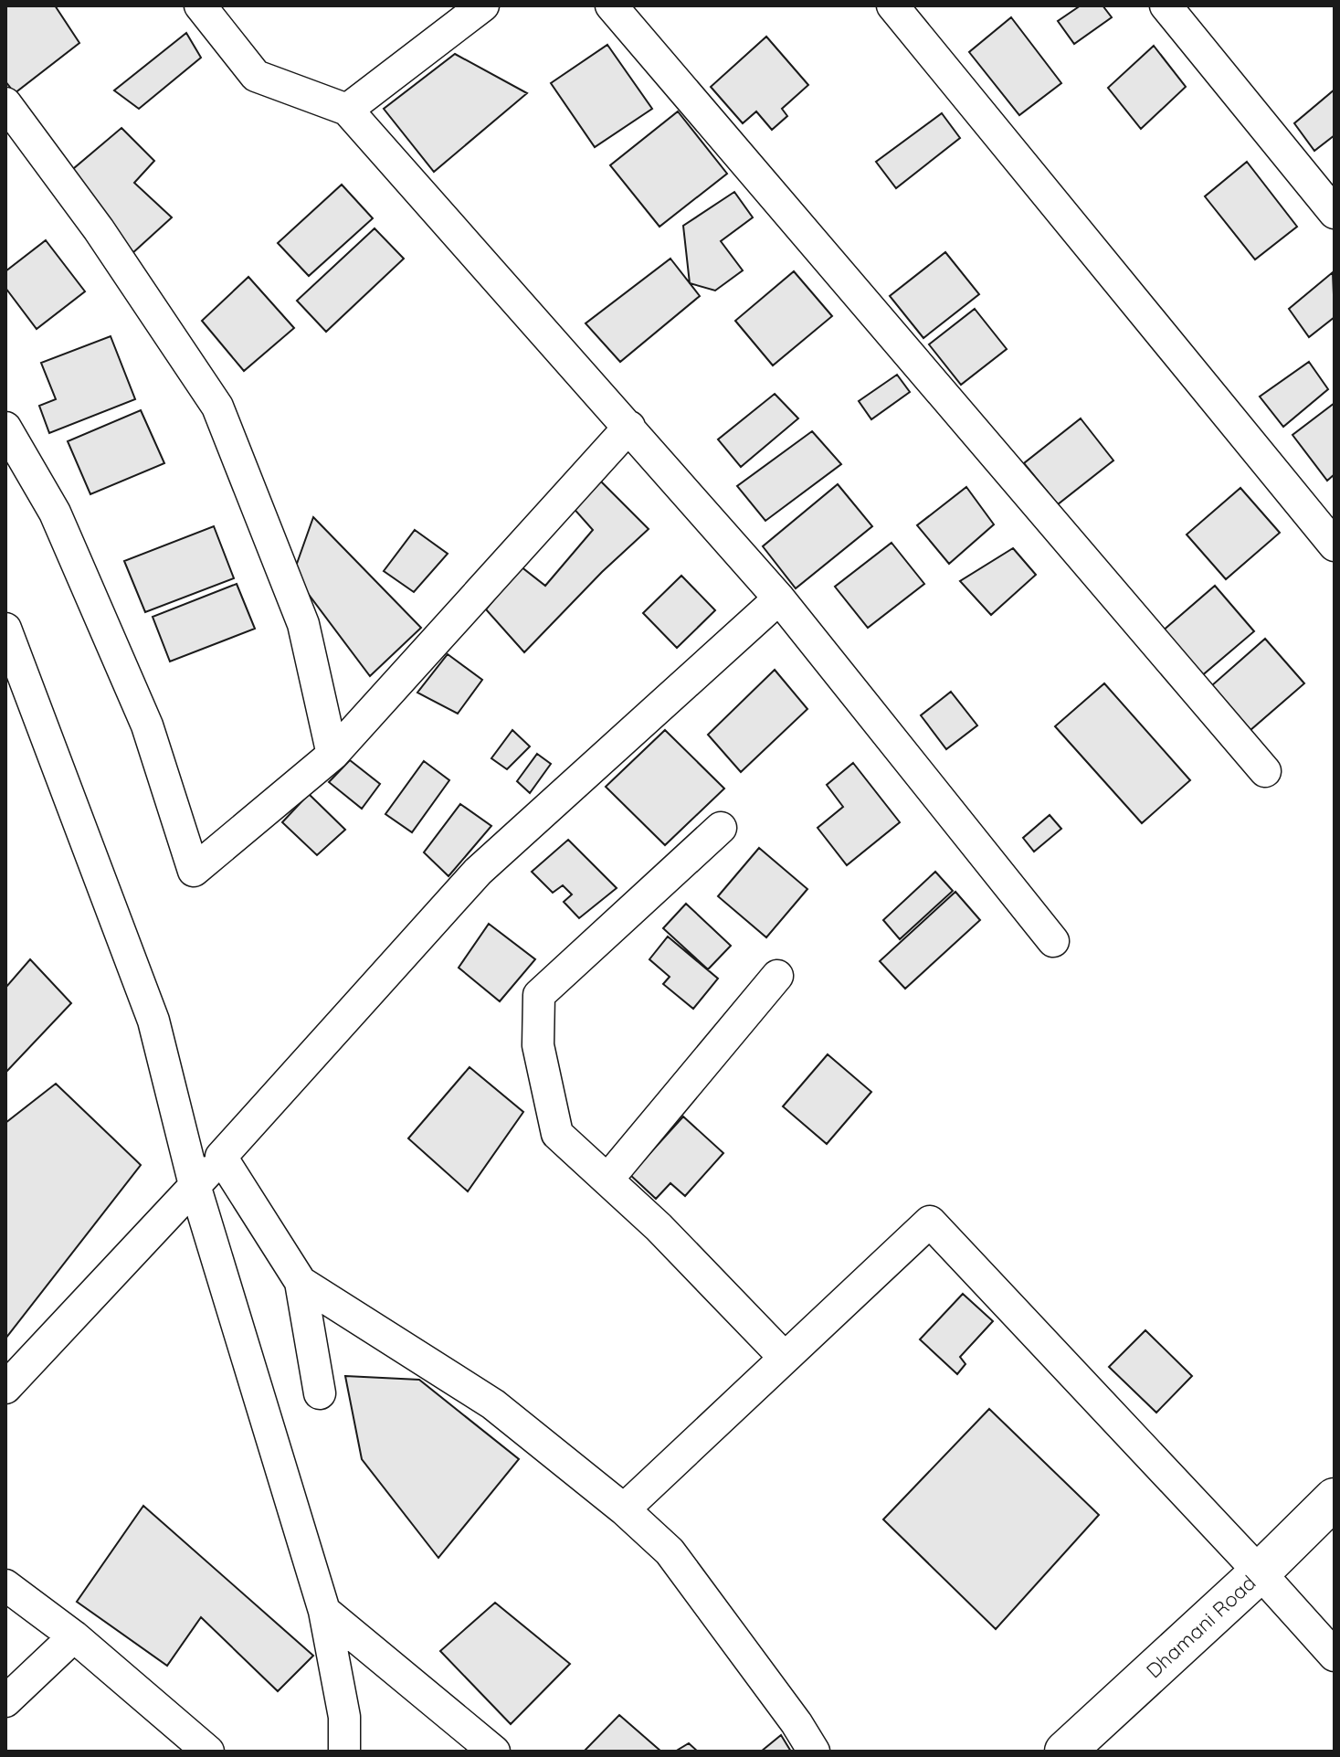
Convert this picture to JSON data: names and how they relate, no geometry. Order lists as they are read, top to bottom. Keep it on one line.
{"streets":{"main road":["Dhamani Road"]}}
